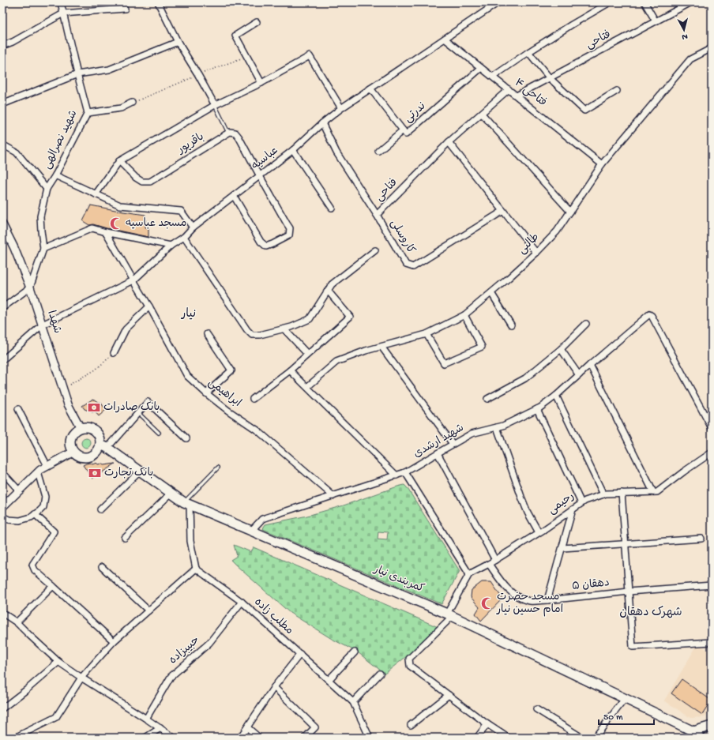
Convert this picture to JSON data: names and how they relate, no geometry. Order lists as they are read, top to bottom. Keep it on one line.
{"streets":{"main road":["کمربندی نیار"],"street":["فتاحی","فتاحی ۴","ندرتی","شهید نصرالهی","باقرپور","عباسیه","کاروسلی","طالبی","شهدا","ابراهیمی","شهید ارشدی","رحیمی","دهقان ۵","مطلب زاده","حبیبزاده"]},"crossings":[["فتاحی","فتاحی ۴"],["فتاحی","کاروسلی"],["فتاحی ۴","ندرتی"],["فتاحی ۴","عباسیه"],["فتاحی ۴","طالبی"],["ندرتی","عباسیه"],["عباسیه","کاروسلی"],["عباسیه","شهدا"],["عباسیه","ابراهیمی"],["شهدا","کمربندی نیار"],["ابراهیمی","شهید ارشدی"],["شهید ارشدی","کمربندی نیار"],["رحیمی","دهقان ۵"],["مطلب زاده","حبیبزاده"]],"districts":["نیار","شهرک دهقان"],"places":{"mosque":["مسجد عباسیه","مسجد حضرت امام حسین نیار"],"bank":["بانک صادرات","بانک تجارت"]},"scale_bar":"50 m","north":"bottom"}
